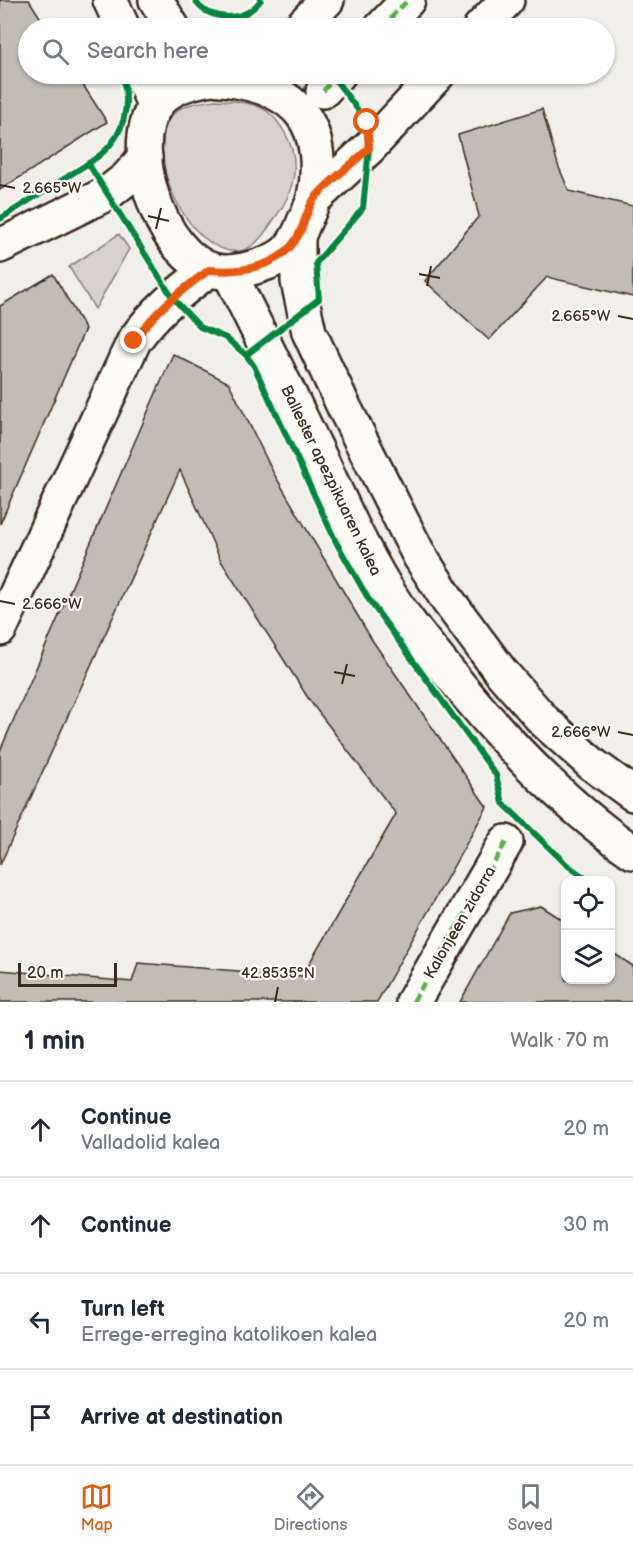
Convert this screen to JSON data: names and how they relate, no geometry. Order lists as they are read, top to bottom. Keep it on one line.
{"streets":{"main road":["Ballester apezpikuaren kalea","Kalonjeen zidorra"]},"scale_bar":"20 m","page":{"search":"Search here","scale":"20 m","heading":["1 min","Walk · 70 m"],"list":[["Continue","Valladolid kalea","20 m"],["Continue","30 m"],["Turn left","Errege-erregina katolikoen kalea","20 m"],"Arrive at destination"],"nav":["Map","Directions","Saved"]},"coordinates":["2.665°W","2.666°W","42.8535°N"]}
